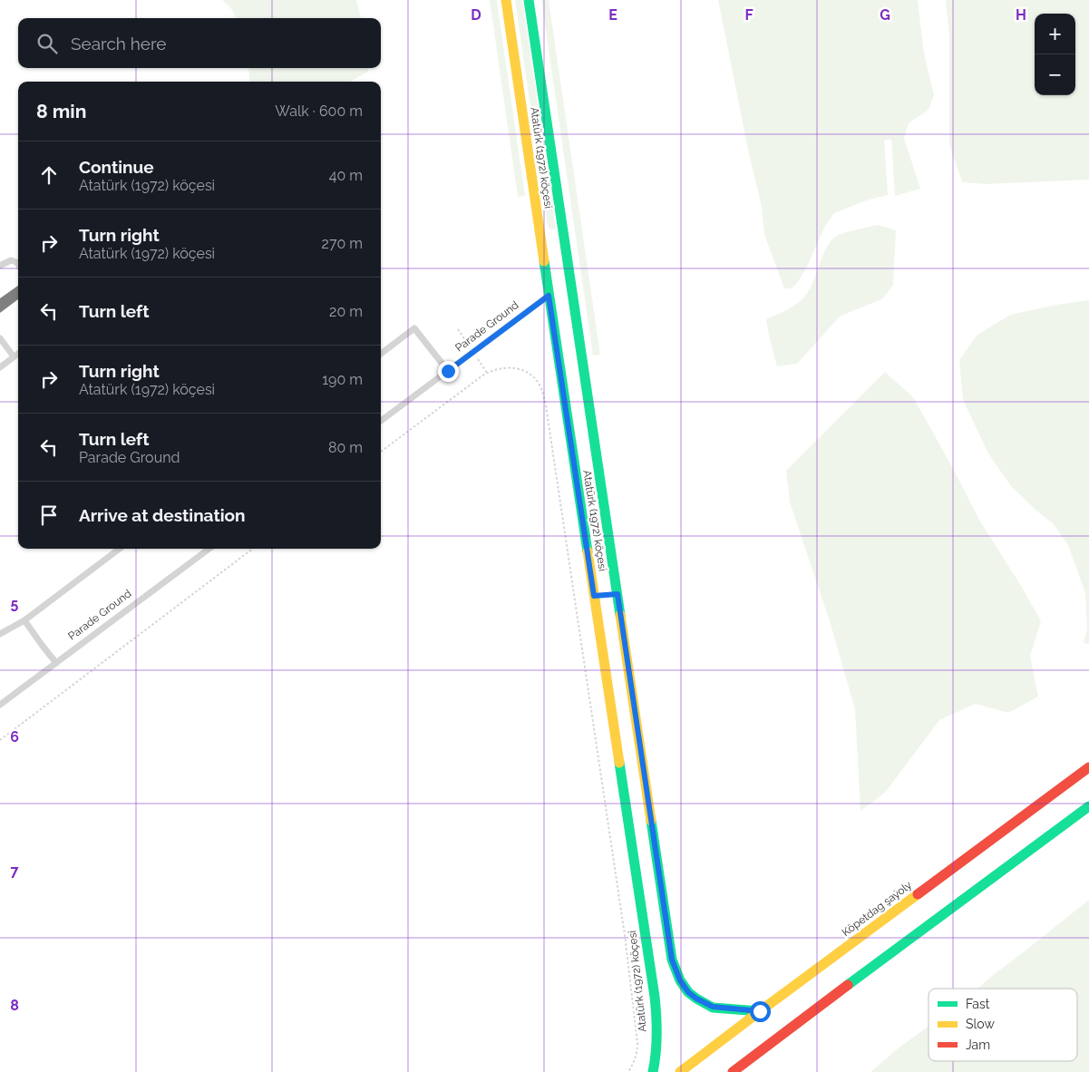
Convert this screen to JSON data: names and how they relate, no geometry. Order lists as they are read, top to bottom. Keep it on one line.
{"streets":{"street":["Atatürk (1972) köçesi","Köpetdag şaýoly"],"lane":["Parade Ground"]},"crossings":[["Atatürk (1972) köçesi","Parade Ground"],["Atatürk (1972) köçesi","Köpetdag şaýoly"]],"legend":["Fast","Slow","Jam"],"page":{"map_buttons":["+","−"],"search":"Search here","heading":["8 min","Walk · 600 m"],"list":[["Continue","Atatürk (1972) köçesi","40 m"],["Turn right","Atatürk (1972) köçesi","270 m"],["Turn left","20 m"],["Turn right","Atatürk (1972) köçesi","190 m"],["Turn left","Parade Ground","80 m"],"Arrive at destination"]},"grid":{"columns":["D","E","F","G","H"],"rows":["5","6","7","8"]}}
